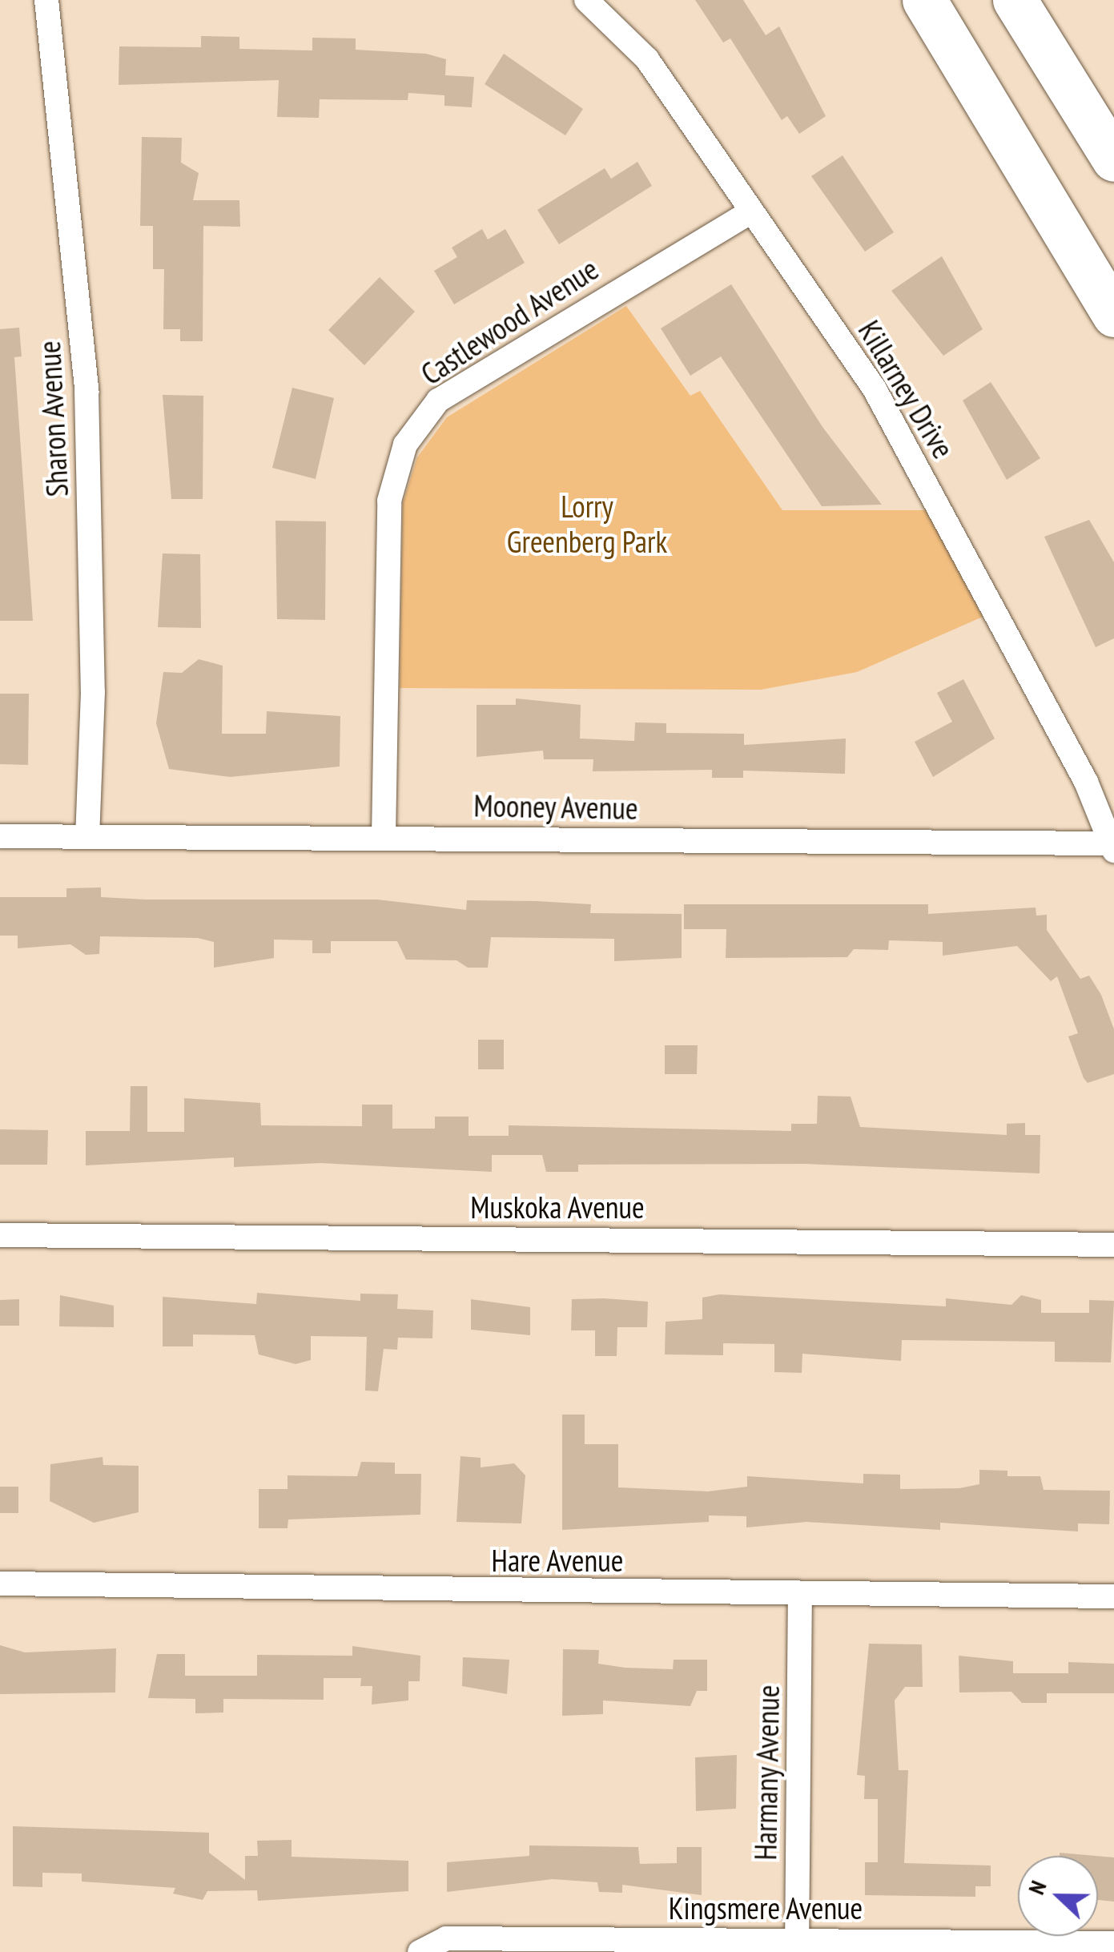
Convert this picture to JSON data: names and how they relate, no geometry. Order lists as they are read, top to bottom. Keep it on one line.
{"streets":{"street":["Castlewood Avenue","Killarney Drive","Sharon Avenue","Mooney Avenue","Muskoka Avenue","Hare Avenue","Harmany Avenue","Kingsmere Avenue"]},"crossings":[["Castlewood Avenue","Killarney Drive"],["Castlewood Avenue","Mooney Avenue"],["Killarney Drive","Mooney Avenue"],["Sharon Avenue","Mooney Avenue"],["Hare Avenue","Harmany Avenue"],["Harmany Avenue","Kingsmere Avenue"]],"parks":["Lorry Greenberg Park"],"north":"left"}
